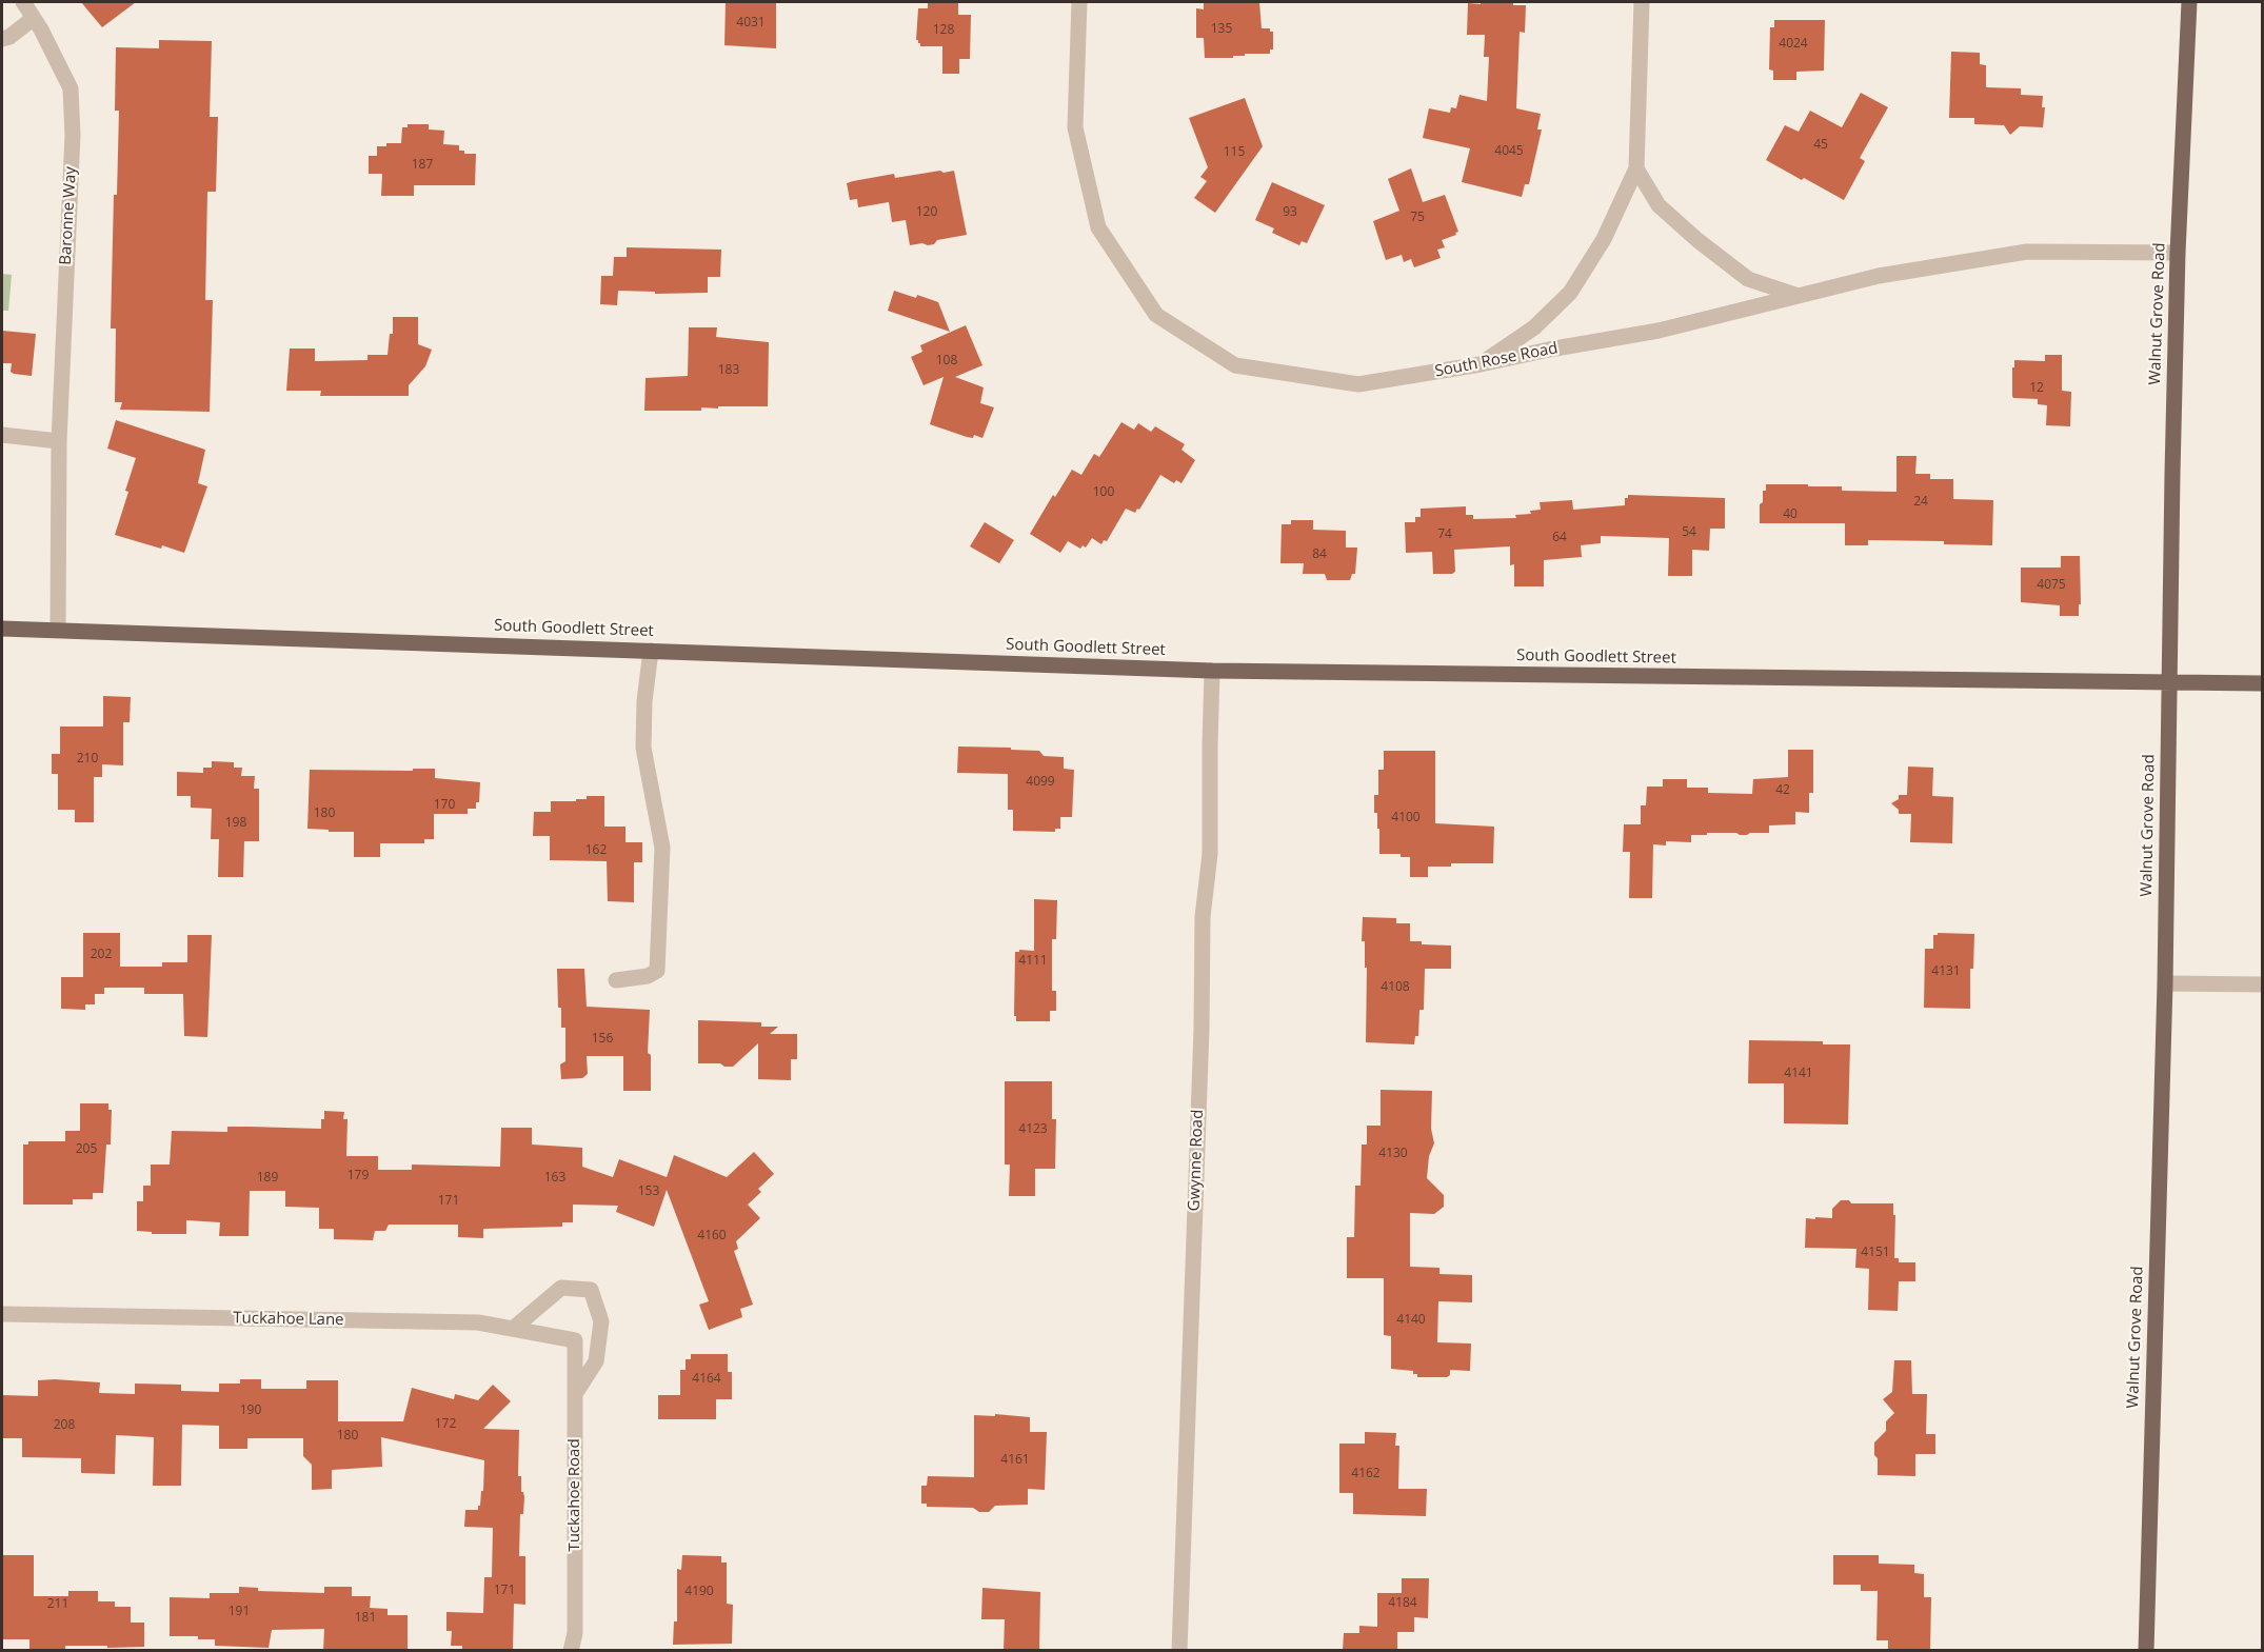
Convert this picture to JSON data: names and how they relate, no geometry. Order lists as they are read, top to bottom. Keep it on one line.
{"streets":{"main road":["Walnut Grove Road","South Goodlett Street"],"street":["Baronne Way","South Rose Road","Gwynne Road","Tuckahoe Lane","Tuckahoe Road"]},"crossings":[["Baronne Way","South Goodlett Street"],["Walnut Grove Road","South Rose Road"],["Walnut Grove Road","South Goodlett Street"],["South Goodlett Street","Gwynne Road"],["Tuckahoe Lane","Tuckahoe Road"]],"house_numbers":["4031","135","128","4024","45","4045","115","187","120","93","75","108","183","12","100","24","40","54","74","64","84","4075","210","4099","42","170","180","4100","198","162","202","4111","4131","4108","156","4141","4123","205","4130","179","189","163","153","171","4160","4151","4140","4164","190","172","208","180","4161","4162","171","4190","4184","211","191","181"]}
